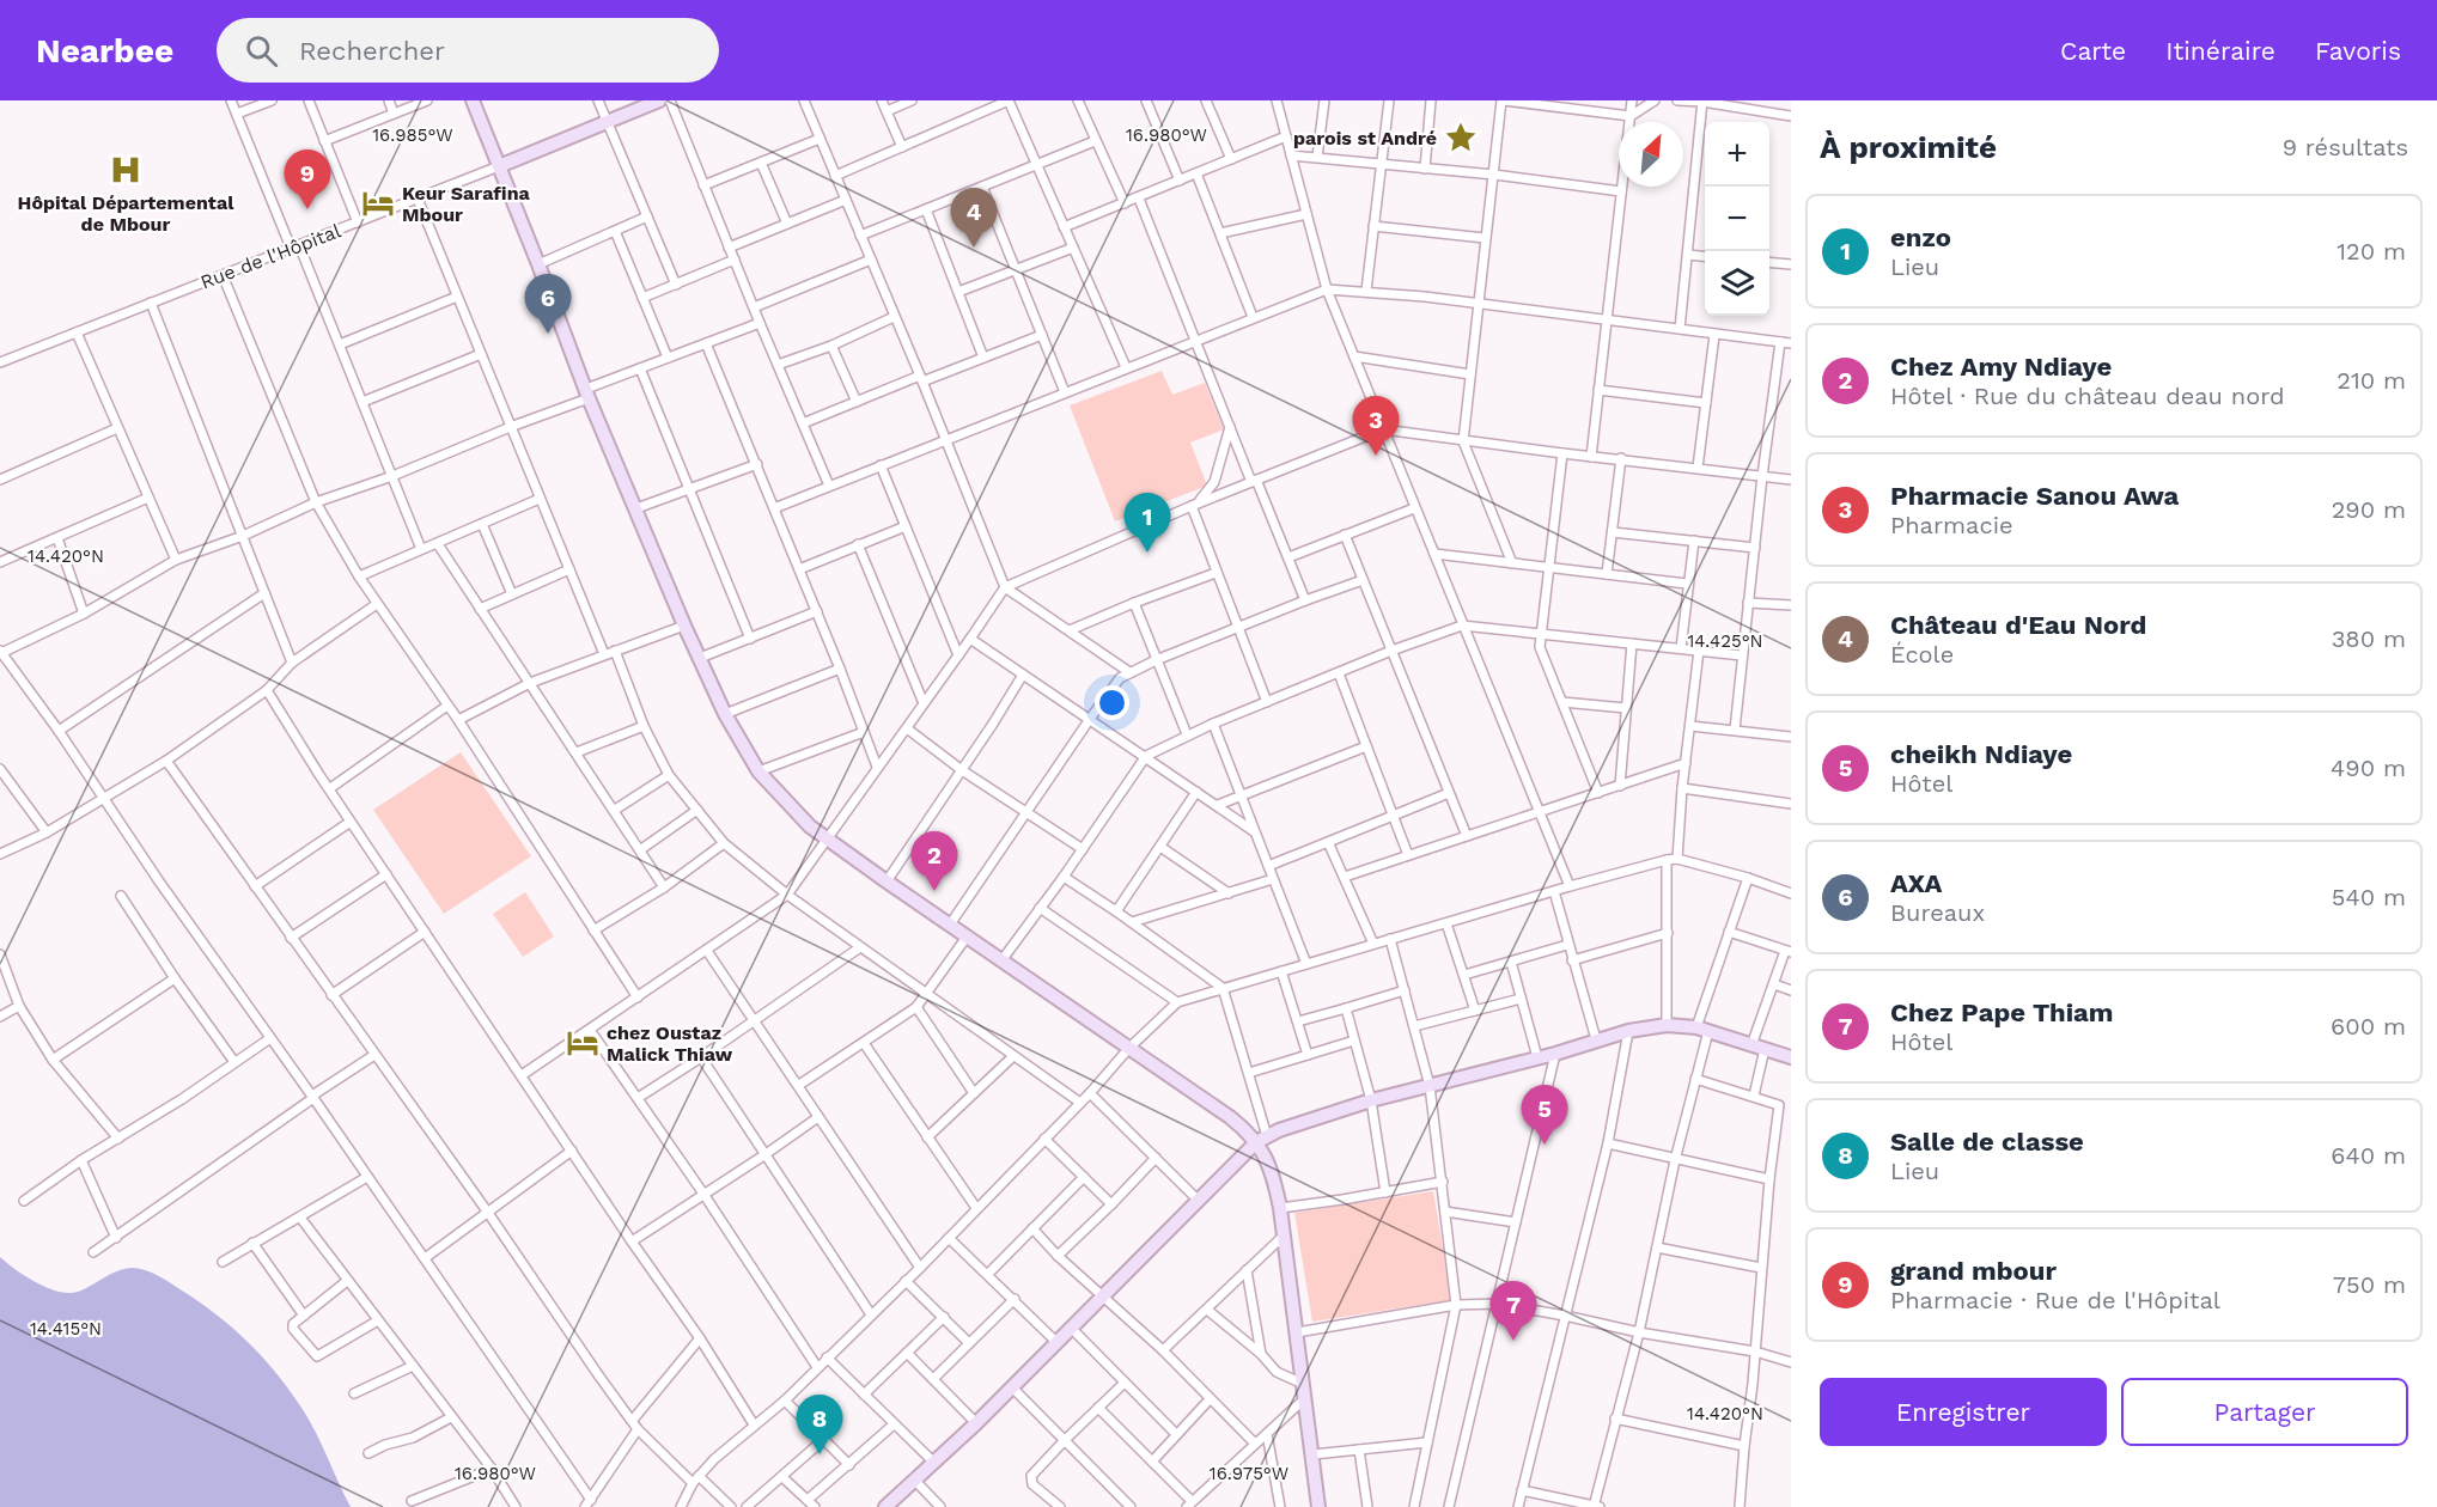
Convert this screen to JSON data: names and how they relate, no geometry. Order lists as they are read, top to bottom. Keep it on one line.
{"streets":{"main road":["Rue de l'Hôpital"]},"places":{"place":["parois st André"],"hospital":["Hôpital Départemental de Mbour"],"hotel":["Keur Sarafina Mbour","chez Oustaz Malick Thiaw"]},"north":"top right","page":{"header":"Nearbee","search":"Rechercher","nav":["Carte","Itinéraire","Favoris"],"heading":["À proximité","9 résultats"],"map_buttons":["+","−"],"pins":["9","4","6","3","1","2","5","7","8"],"list":[{"mark":"1","name":"enzo","note":"Lieu","value":"120 m"},{"mark":"2","name":"Chez Amy Ndiaye","note":"Hôtel · Rue du château deau nord","value":"210 m"},{"mark":"3","name":"Pharmacie Sanou Awa","note":"Pharmacie","value":"290 m"},{"mark":"4","name":"Château d'Eau Nord","note":"École","value":"380 m"},{"mark":"5","name":"cheikh Ndiaye","note":"Hôtel","value":"490 m"},{"mark":"6","name":"AXA","note":"Bureaux","value":"540 m"},{"mark":"7","name":"Chez Pape Thiam","note":"Hôtel","value":"600 m"},{"mark":"8","name":"Salle de classe","note":"Lieu","value":"640 m"},{"mark":"9","name":"grand mbour","note":"Pharmacie · Rue de l'Hôpital","value":"750 m"}],"buttons":["Enregistrer","Partager"]},"coordinates":["16.985°W","16.980°W","14.420°N","14.425°N","14.415°N","16.975°W"]}
